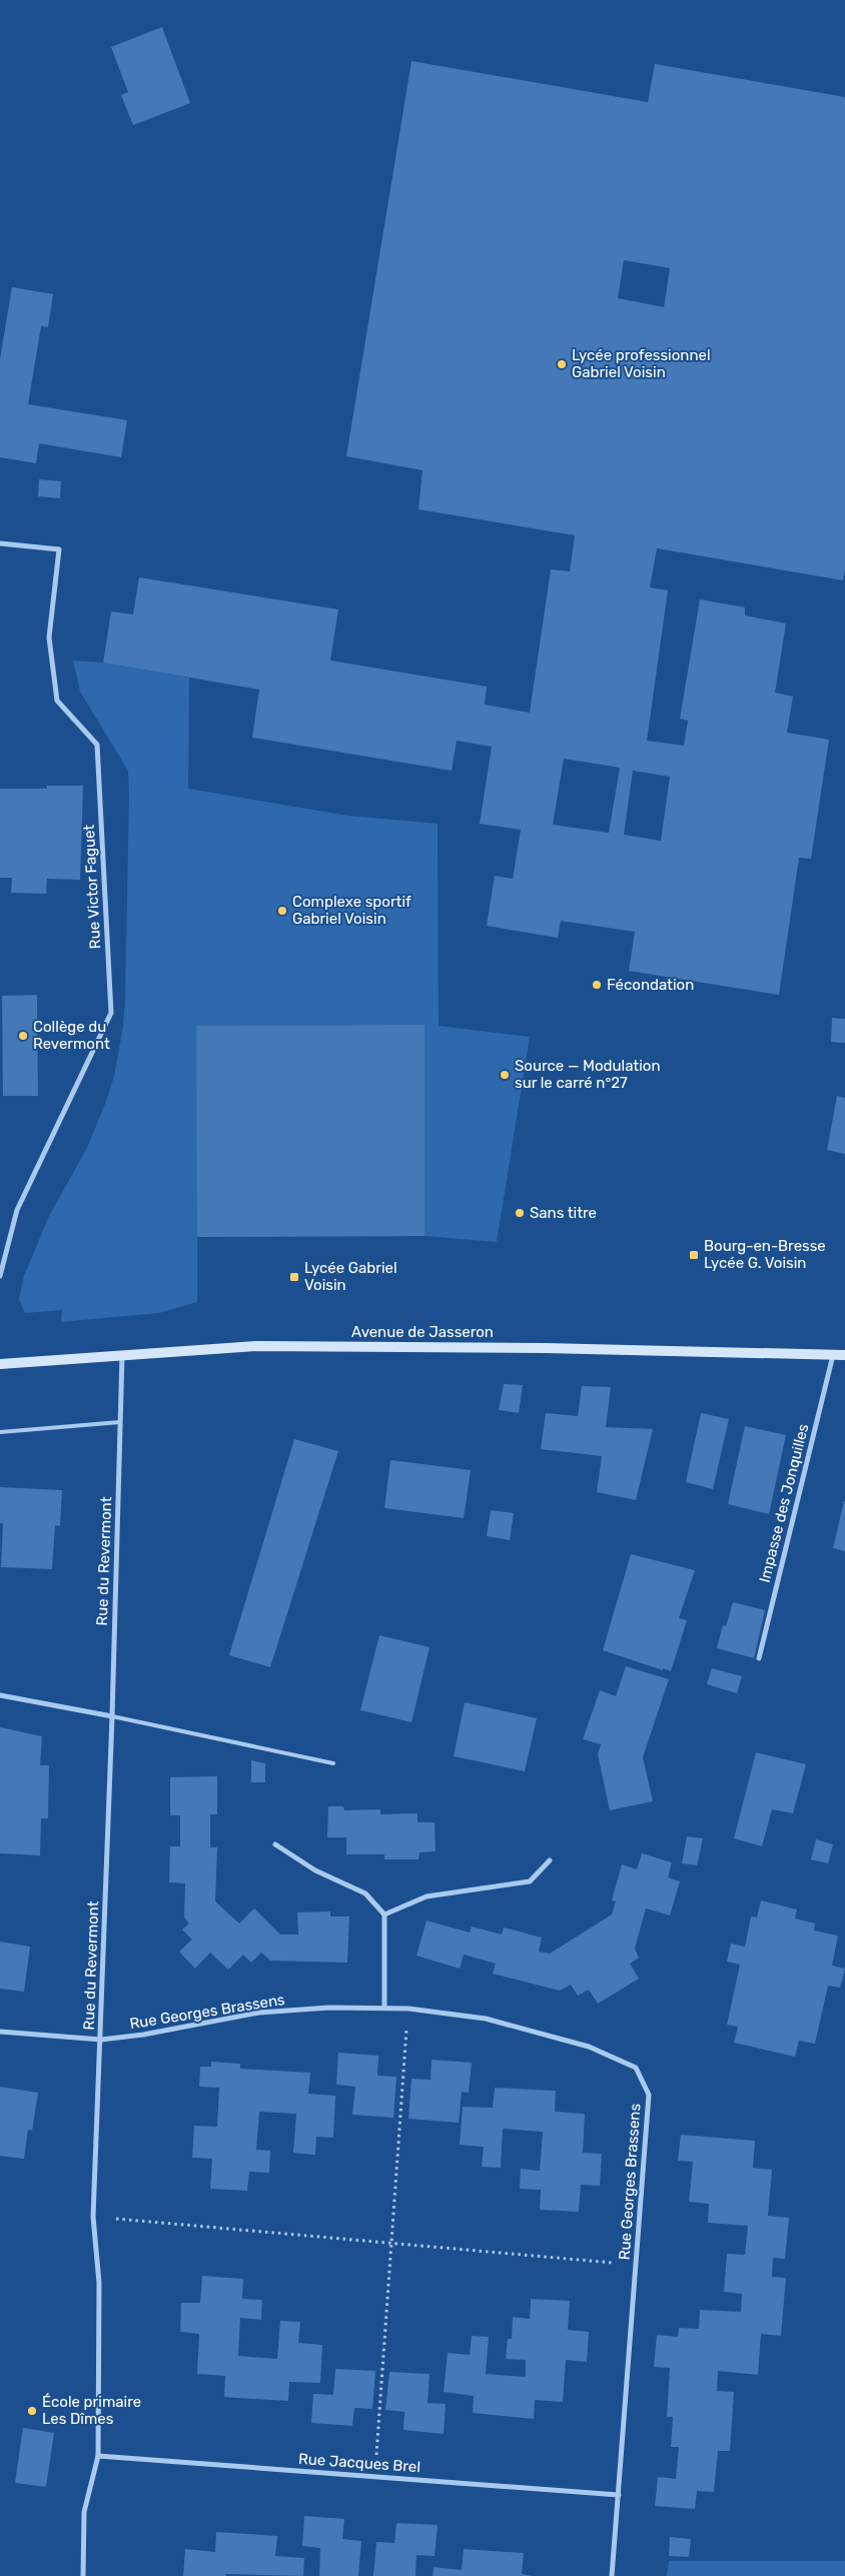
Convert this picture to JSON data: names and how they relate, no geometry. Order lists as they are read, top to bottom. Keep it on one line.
{"streets":{"main road":["Avenue de Jasseron"],"street":["Rue Victor Faguet","Impasse des Jonquilles","Rue du Revermont","Rue Georges Brassens","Rue Jacques Brel"]},"crossings":[["Avenue de Jasseron","Impasse des Jonquilles"],["Avenue de Jasseron","Rue du Revermont"],["Rue du Revermont","Rue Georges Brassens"],["Rue du Revermont","Rue Jacques Brel"],["Rue Georges Brassens","Rue Jacques Brel"]],"places":{"other":["Lycée professionnel Gabriel Voisin","Complexe sportif Gabriel Voisin","Fécondation","Collège du Revermont","Source — Modulation sur le carré n°27","Sans titre","École primaire Les Dîmes"],"transit":["Bourg-en-Bresse Lycée G. Voisin","Lycée Gabriel Voisin"]}}
